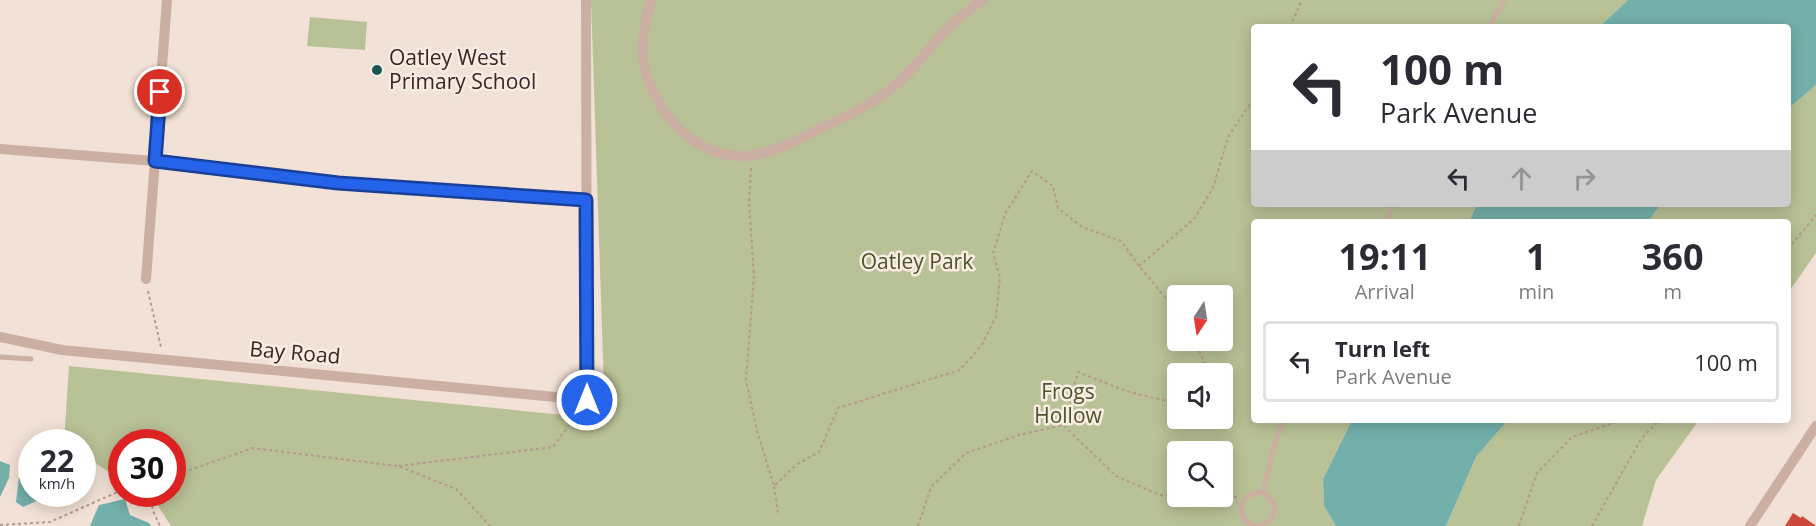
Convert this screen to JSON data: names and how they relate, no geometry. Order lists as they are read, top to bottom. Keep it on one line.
{"streets":{"street":["Bay Road"]},"parks":["Oatley Park","Frogs Hollow"],"places":["Oatley West Primary School"],"north":"bottom","page":{"turn":["100 m","Park Avenue"],"eta":["19:11","Arrival","1","min","360","m"],"list":[{"name":"Turn left","note":"Park Avenue","value":"100 m"}],"speed":"22 km/h","limit":"30"}}
